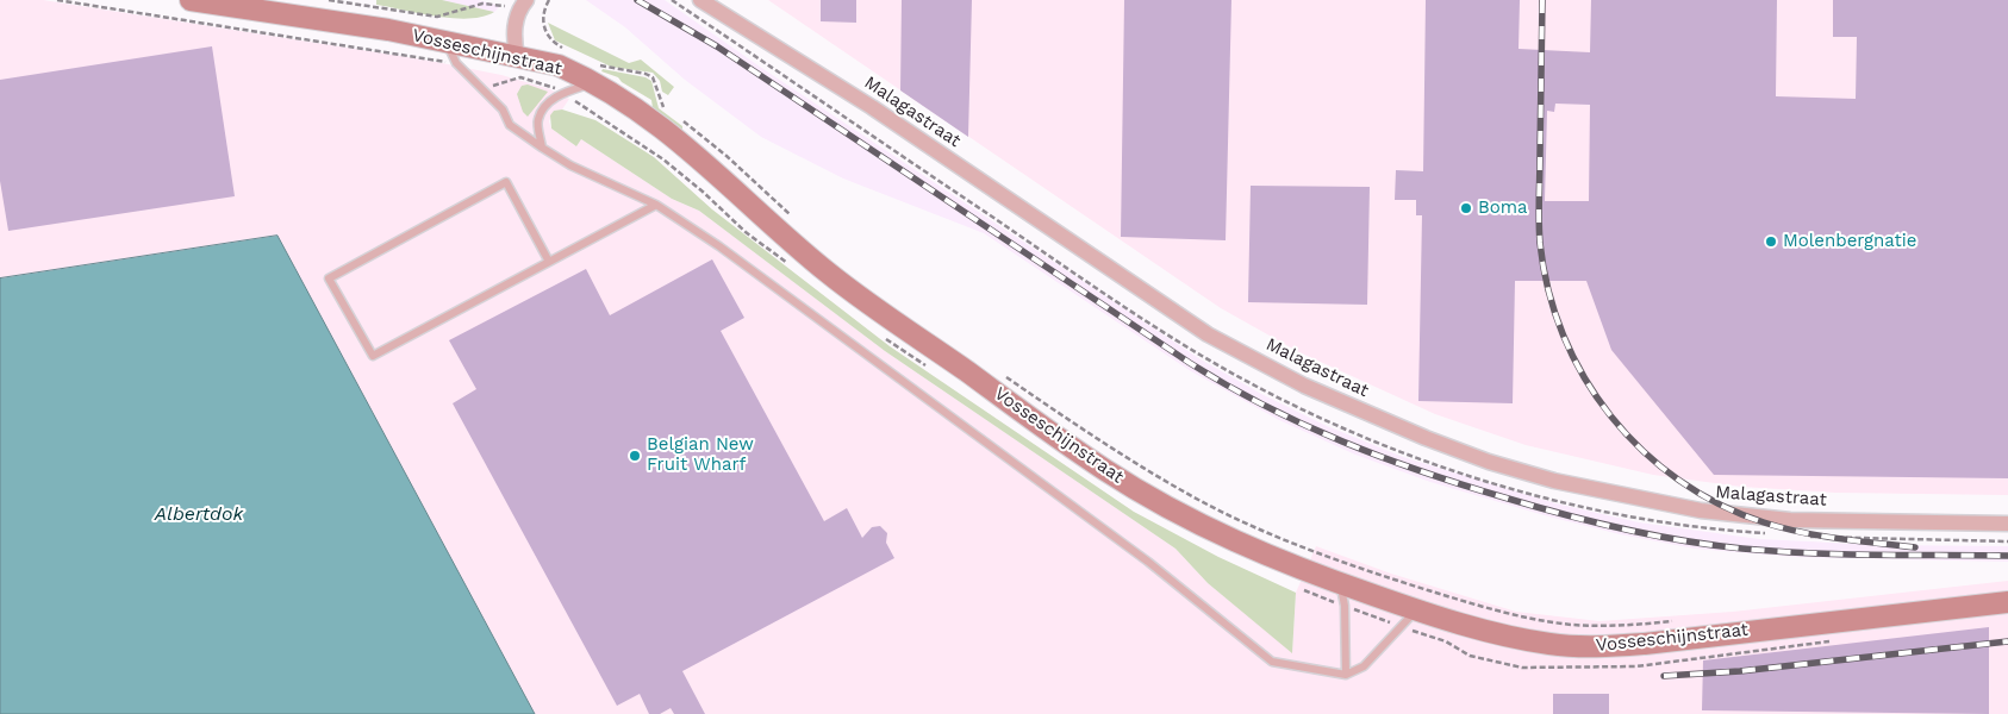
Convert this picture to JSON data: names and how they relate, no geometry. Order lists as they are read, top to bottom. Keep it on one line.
{"streets":{"street":["Vosseschijnstraat","Malagastraat"]},"water":["Albertdok"],"places":["Boma","Molenbergnatie","Belgian New Fruit Wharf"]}
